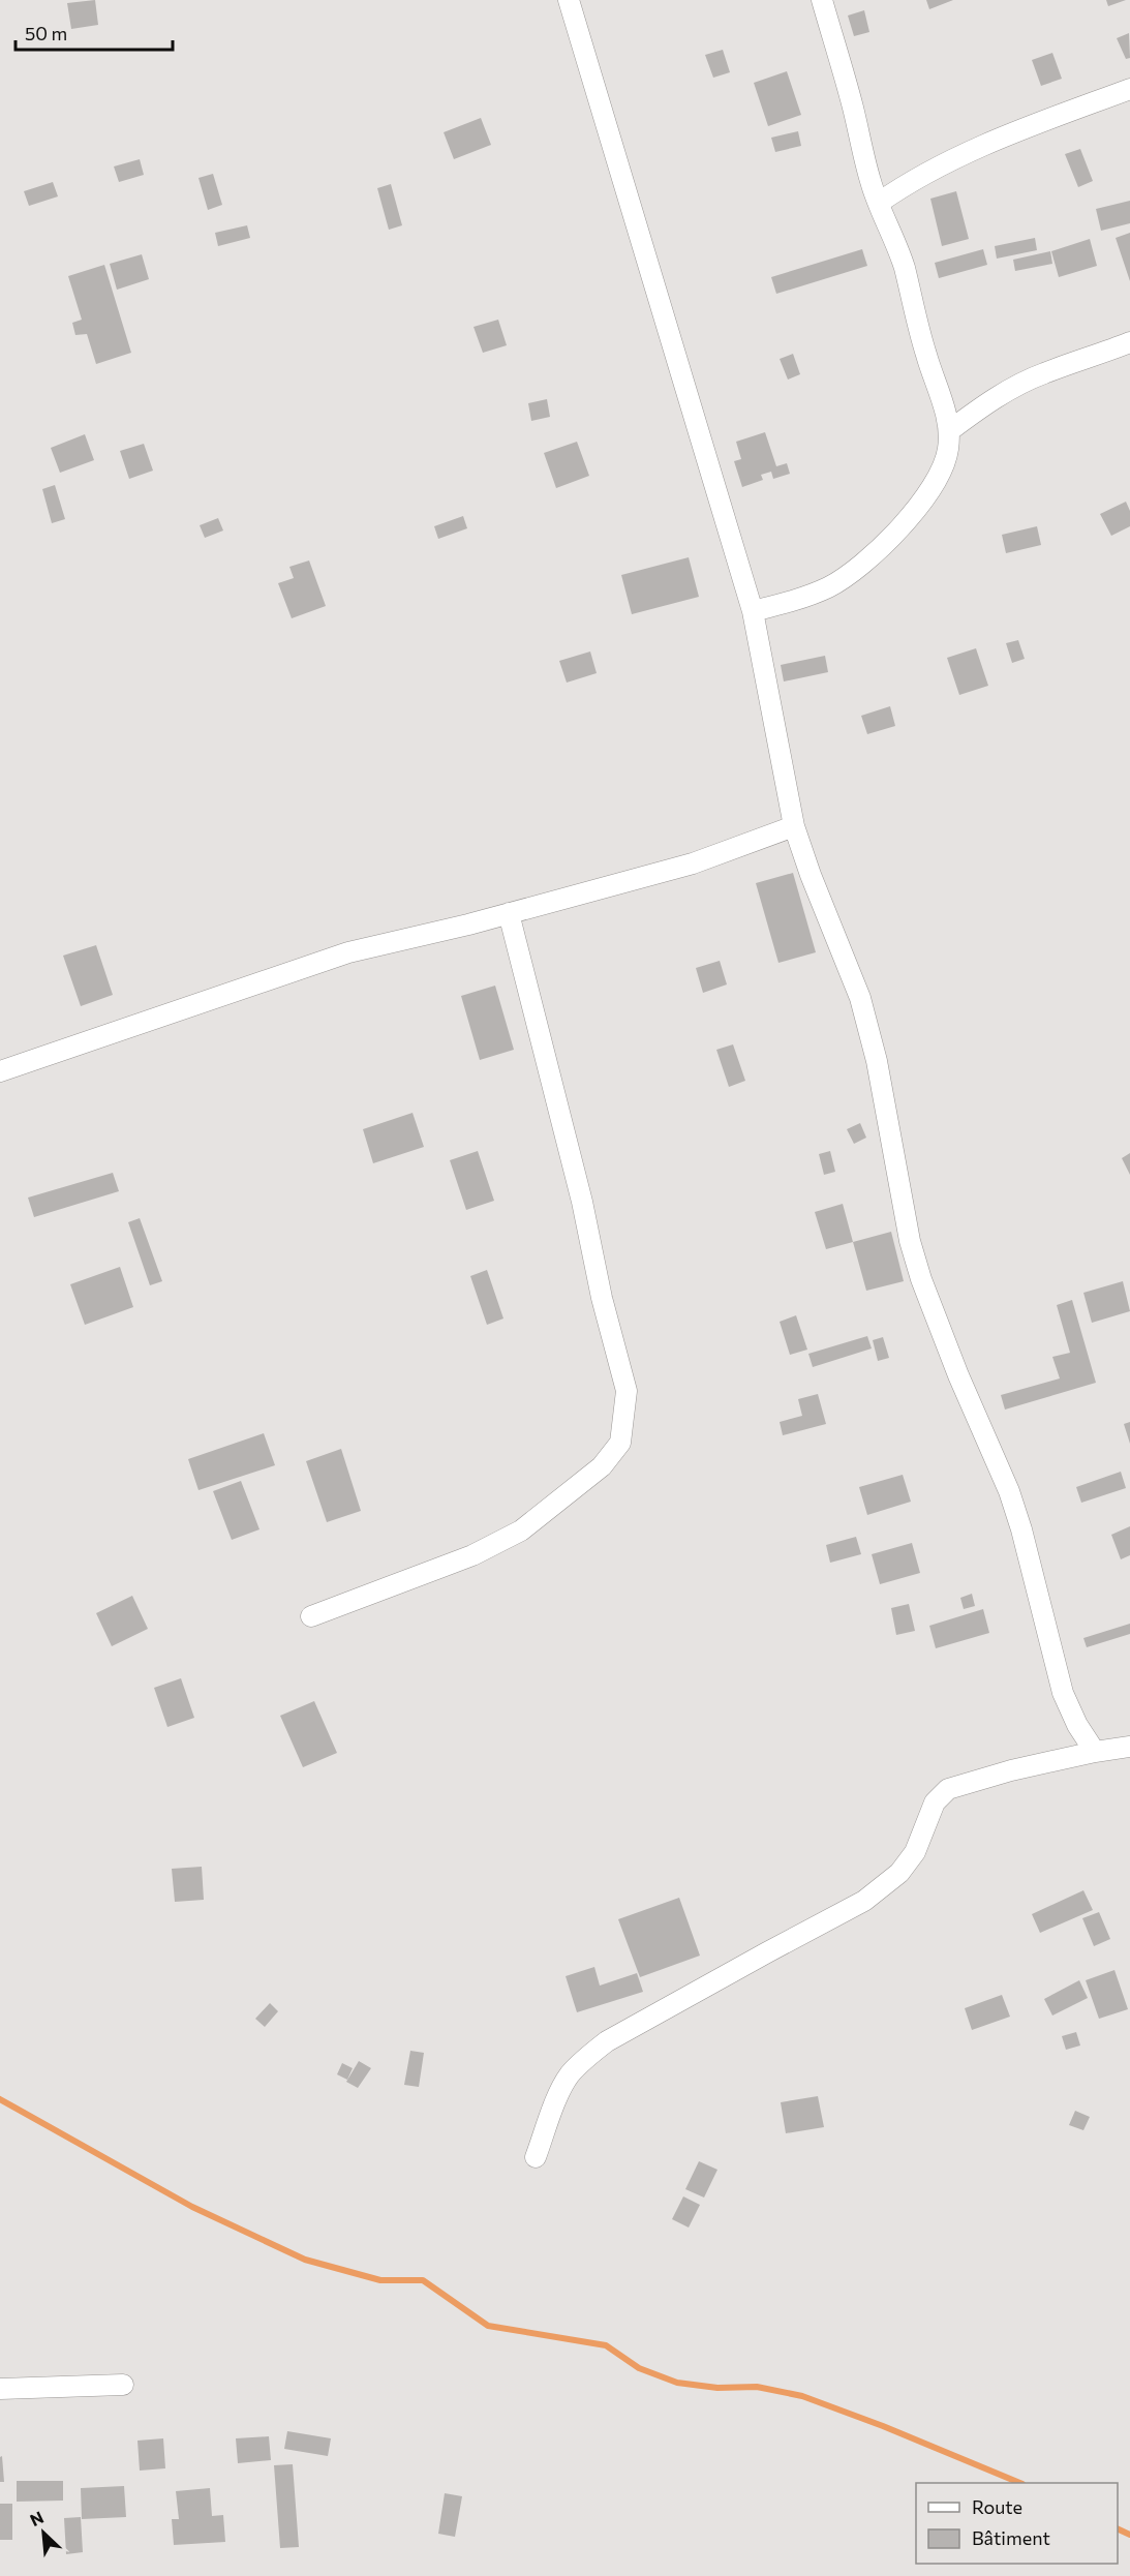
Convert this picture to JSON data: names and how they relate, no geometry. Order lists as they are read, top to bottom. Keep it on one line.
{"legend":["Route","Bâtiment"],"scale_bar":"50 m","north":"top left"}
